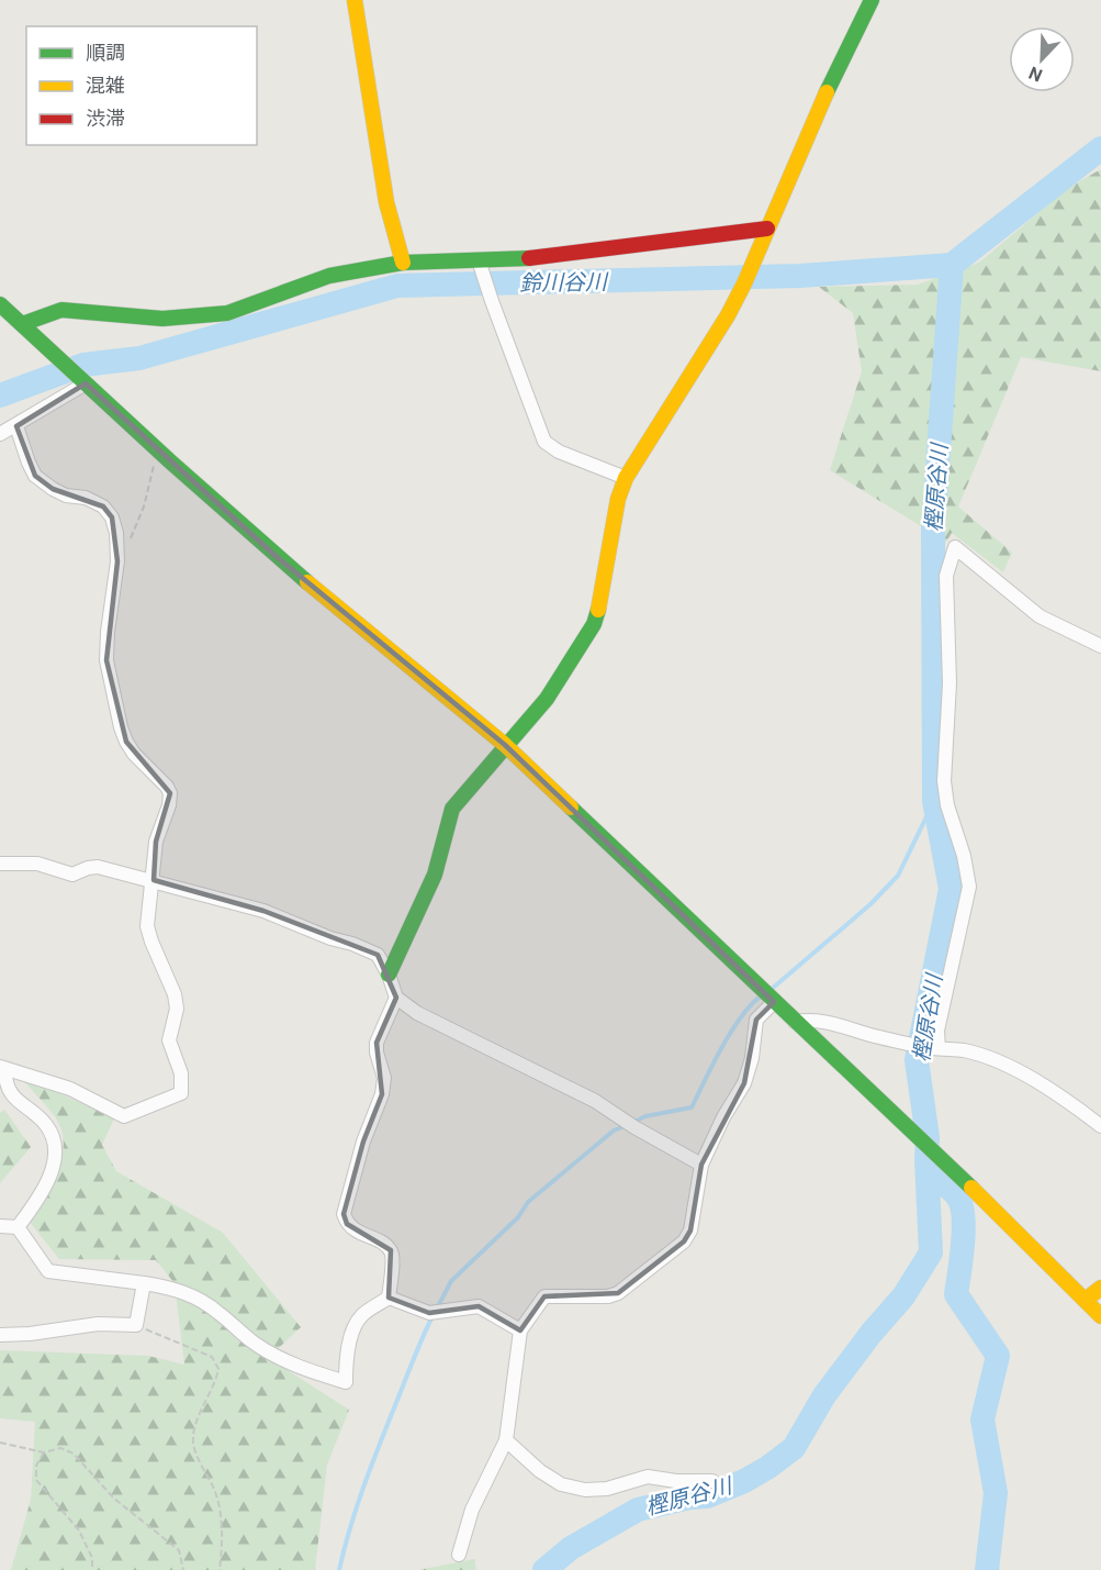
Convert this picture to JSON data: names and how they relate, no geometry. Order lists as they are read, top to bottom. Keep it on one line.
{"water":["鈴川谷川","樫原谷川"],"legend":["順調","混雑","渋滞"],"north":"bottom left"}
